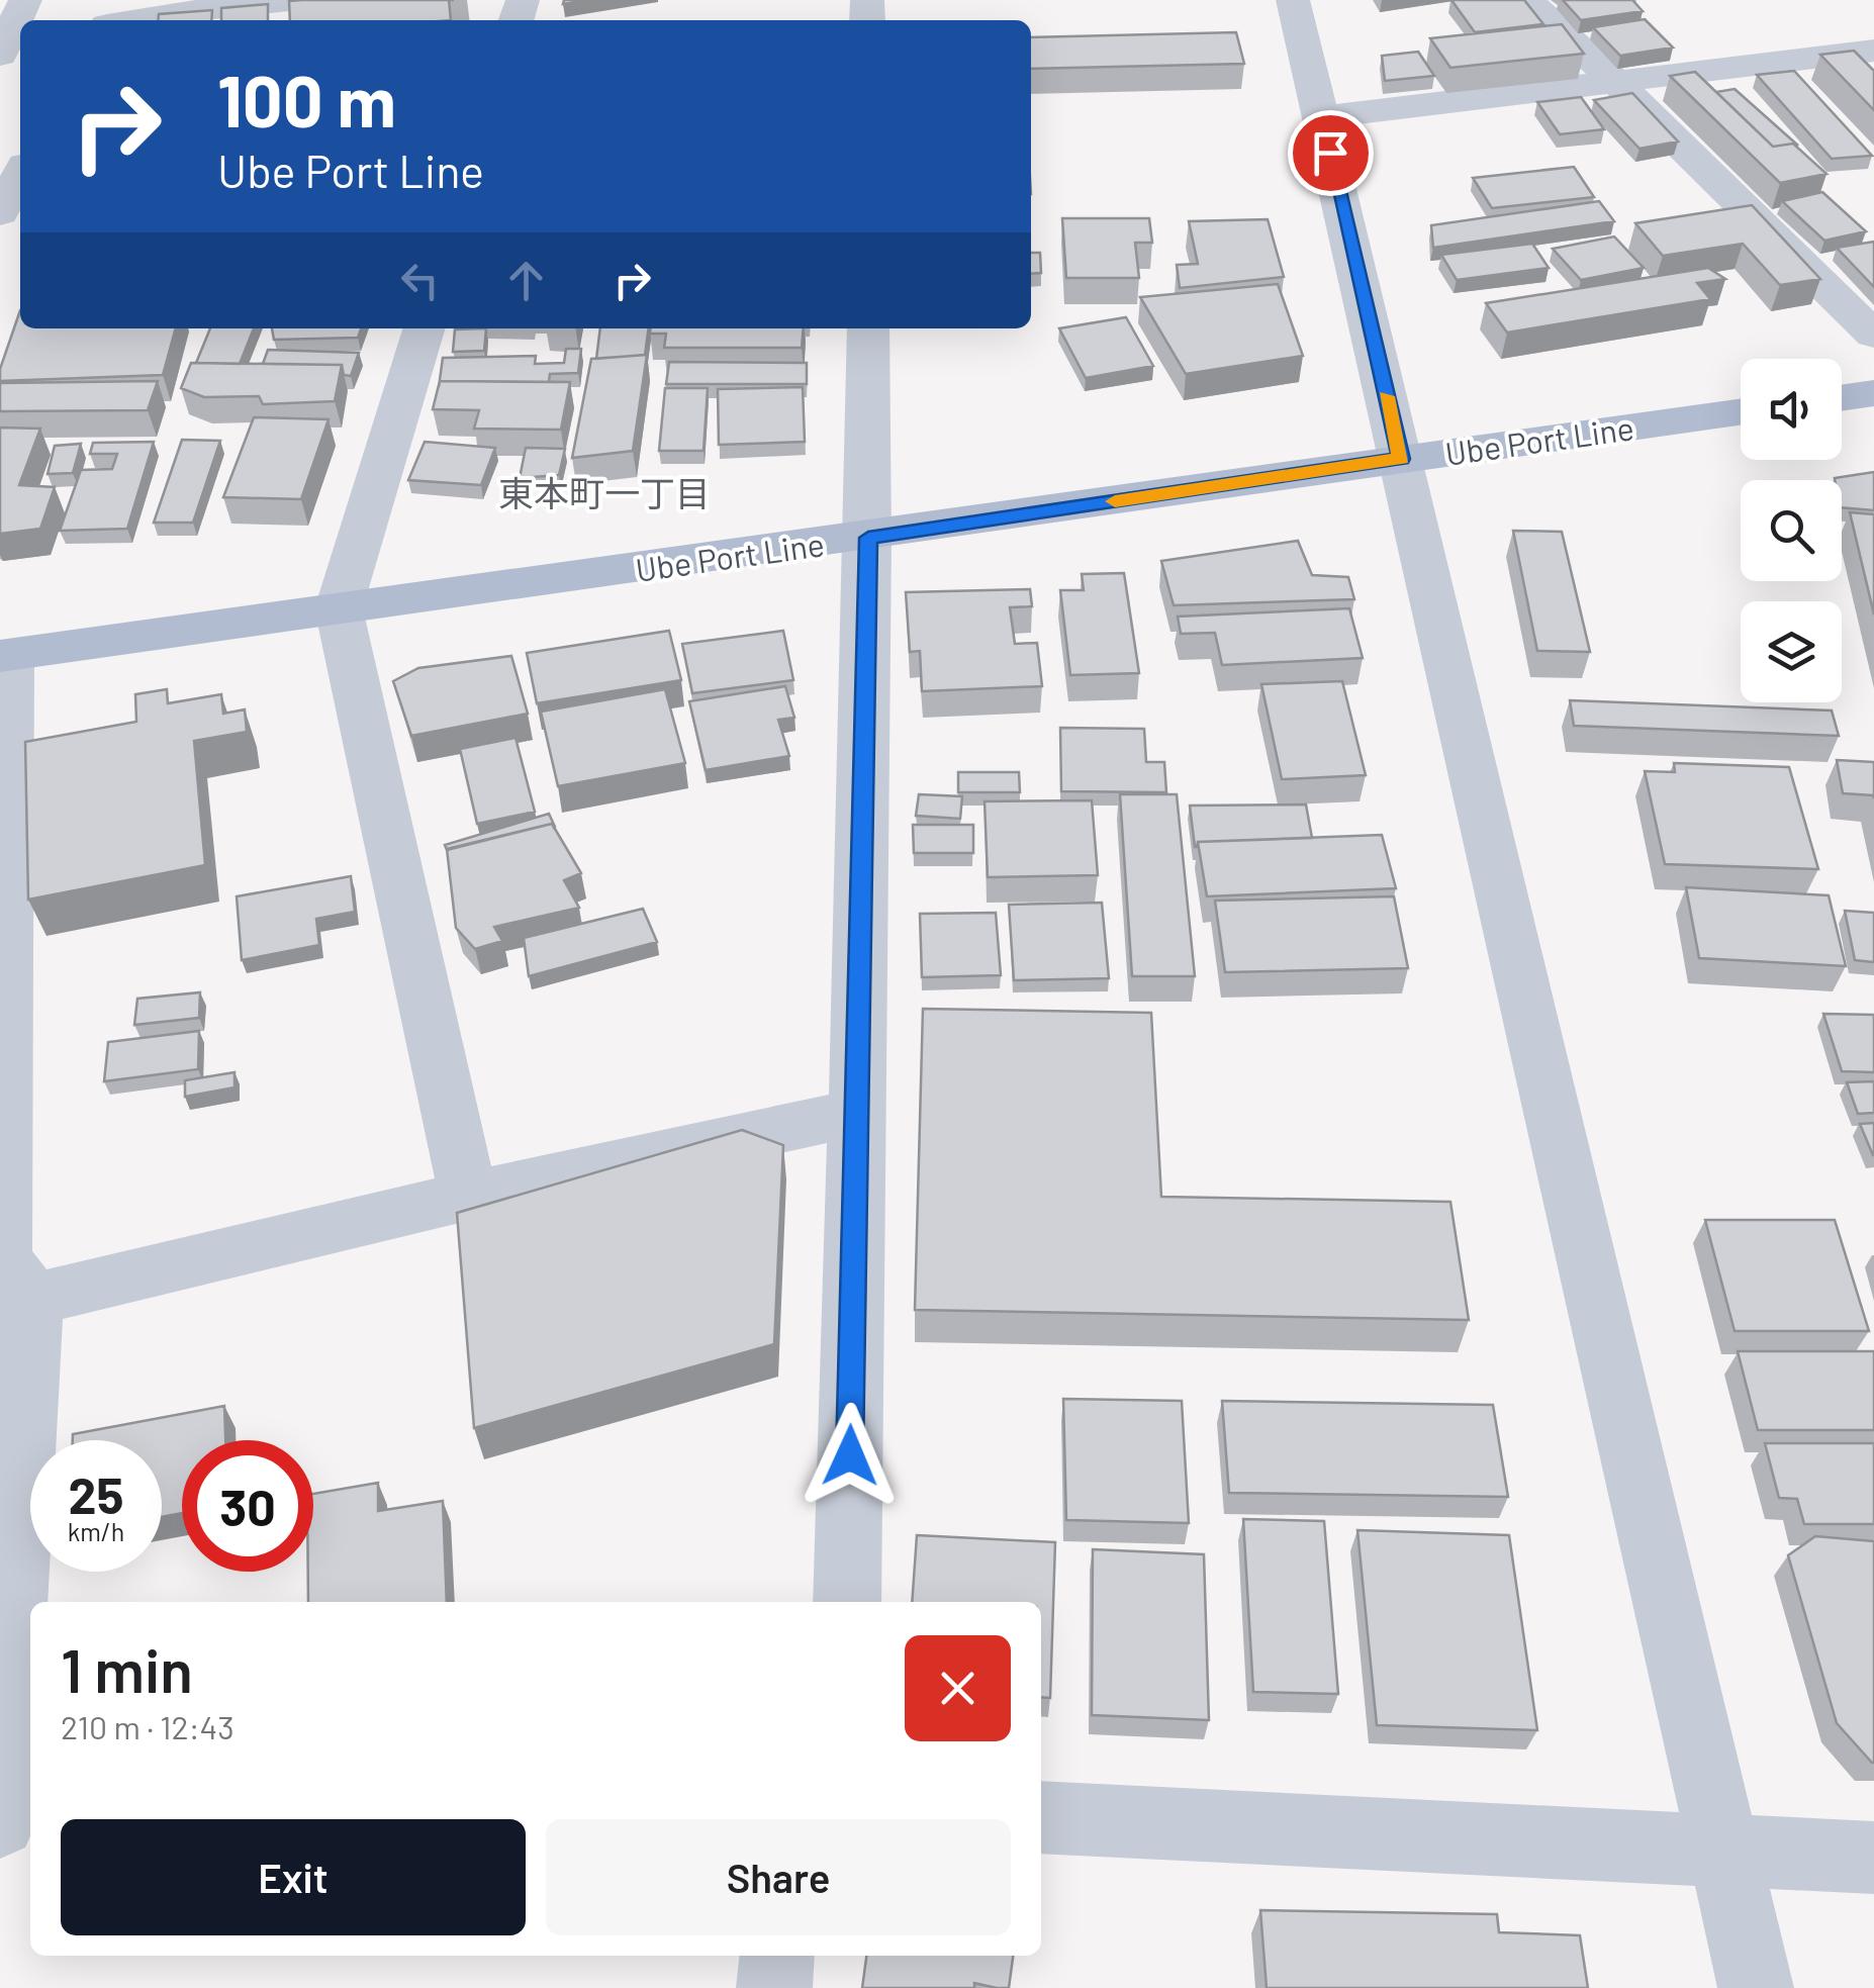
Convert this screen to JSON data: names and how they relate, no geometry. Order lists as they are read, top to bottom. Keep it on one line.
{"streets":{"main road":["Ube Port Line"]},"districts":["東本町一丁目"],"page":{"turn":["100 m","Ube Port Line"],"speed":"25 km/h","limit":"30","heading":["1 min","210 m · 12:43"],"buttons":["Exit","Share"]}}
